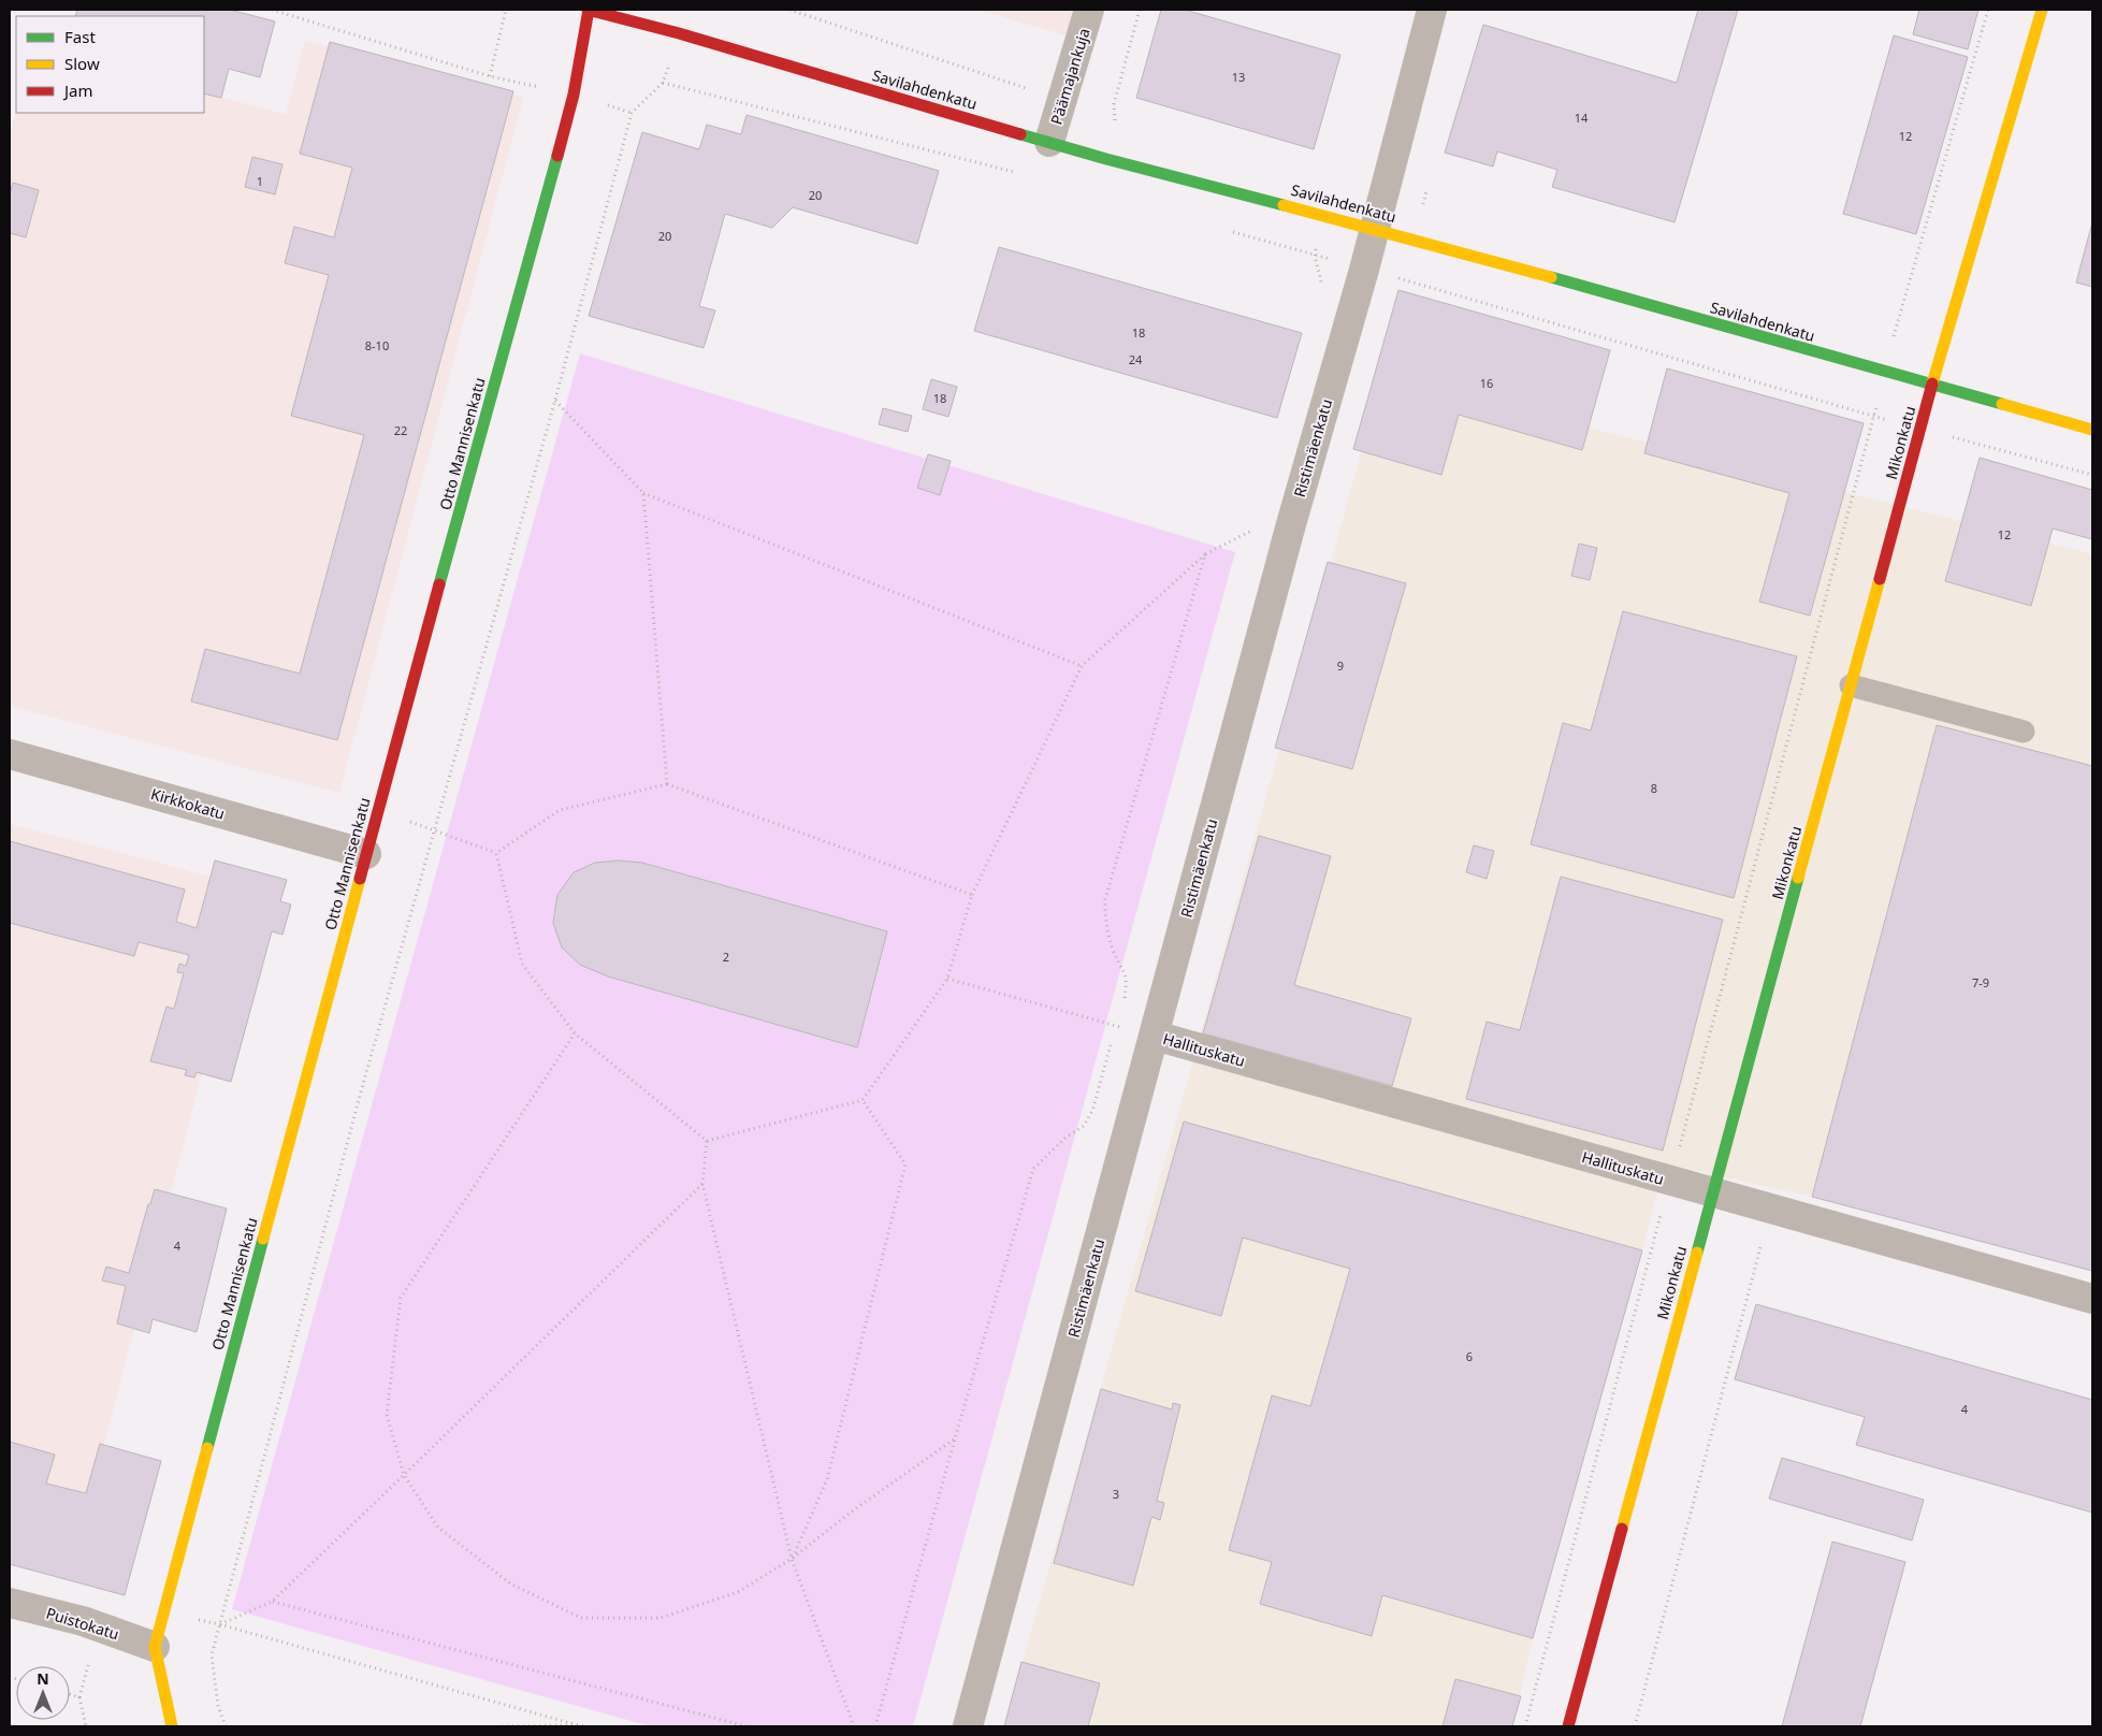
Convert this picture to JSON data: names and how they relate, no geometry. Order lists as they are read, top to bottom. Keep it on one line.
{"streets":{"street":["Päämajankuja","Savilahdenkatu","Mikonkatu","Otto Mannisenkatu","Ristimäenkatu","Kirkkokatu","Hallituskatu","Puistokatu"]},"crossings":[["Päämajankuja","Savilahdenkatu"],["Savilahdenkatu","Mikonkatu"],["Savilahdenkatu","Otto Mannisenkatu"],["Savilahdenkatu","Ristimäenkatu"],["Mikonkatu","Hallituskatu"],["Otto Mannisenkatu","Kirkkokatu"],["Otto Mannisenkatu","Puistokatu"],["Ristimäenkatu","Hallituskatu"]],"house_numbers":["13","14","12","1","20","20","18","8-10","24","16","18","22","12","9","8","2","7-9","4","6","4","3"],"legend":["Fast","Slow","Jam"],"north":"top"}
